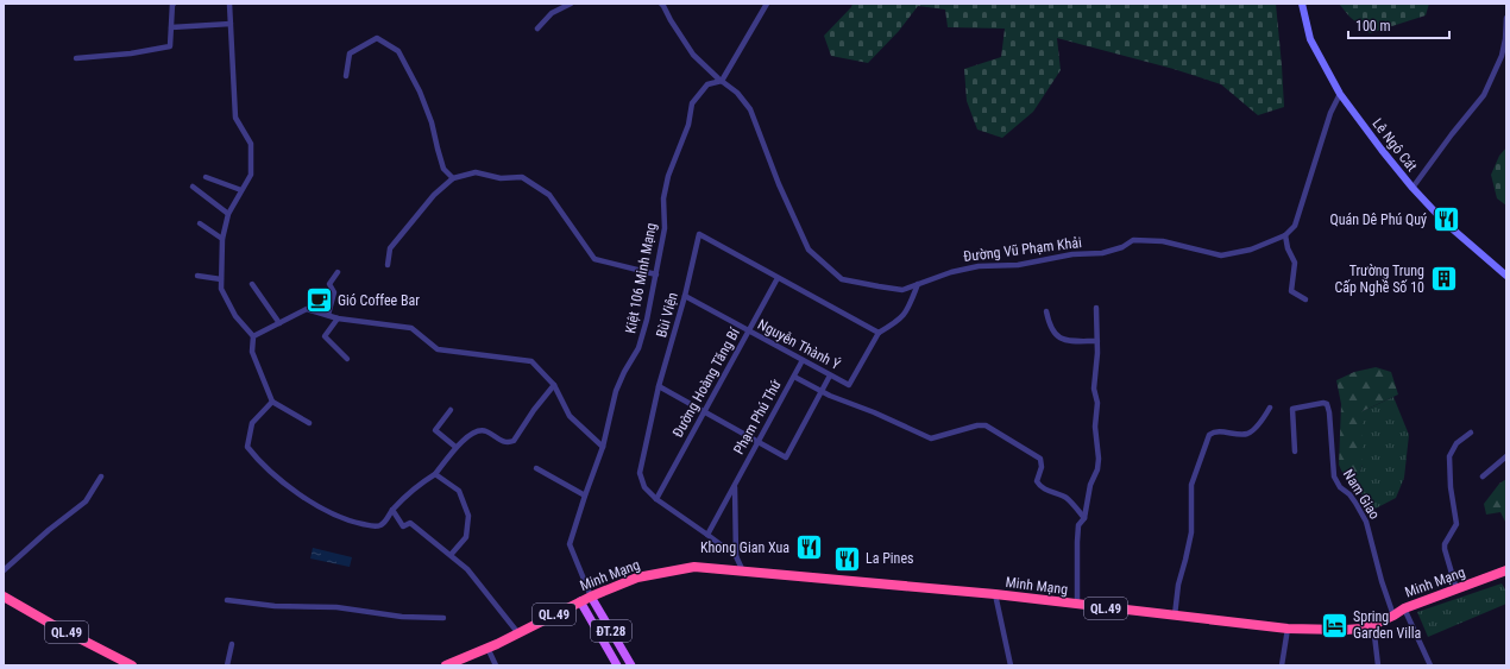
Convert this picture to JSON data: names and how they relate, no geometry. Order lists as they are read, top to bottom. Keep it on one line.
{"streets":{"highway":["Minh Mạng","QL.49"],"main road":["ĐT.28"],"street":["Lê Ngô Cát","Đường Vũ Phạm Khải","Kiệt 106 Minh Mạng","Bùi Viện","Nguyễn Thành Ý","Đường Hoàng Tăng Bí","Phạm Phú Thứ","Nam Giao"]},"crossings":[["Đường Vũ Phạm Khải","Kiệt 106 Minh Mạng"],["Kiệt 106 Minh Mạng","Minh Mạng"],["Kiệt 106 Minh Mạng","ĐT.28"],["Bùi Viện","Nguyễn Thành Ý"],["Bùi Viện","Đường Hoàng Tăng Bí"],["Bùi Viện","Phạm Phú Thứ"],["Nguyễn Thành Ý","Đường Hoàng Tăng Bí"],["Nguyễn Thành Ý","Phạm Phú Thứ"],["Nam Giao","Minh Mạng"],["Minh Mạng","QL.49"],["Minh Mạng","ĐT.28"]],"places":{"restaurant":["Quán Dê Phú Quý","Khong Gian Xua","La Pines"],"building":["Trường Trung Cấp Nghề Số 10"],"cafe":["Gió Coffee Bar"],"hotel":["Spring Garden Villa"]},"scale_bar":"100 m"}
